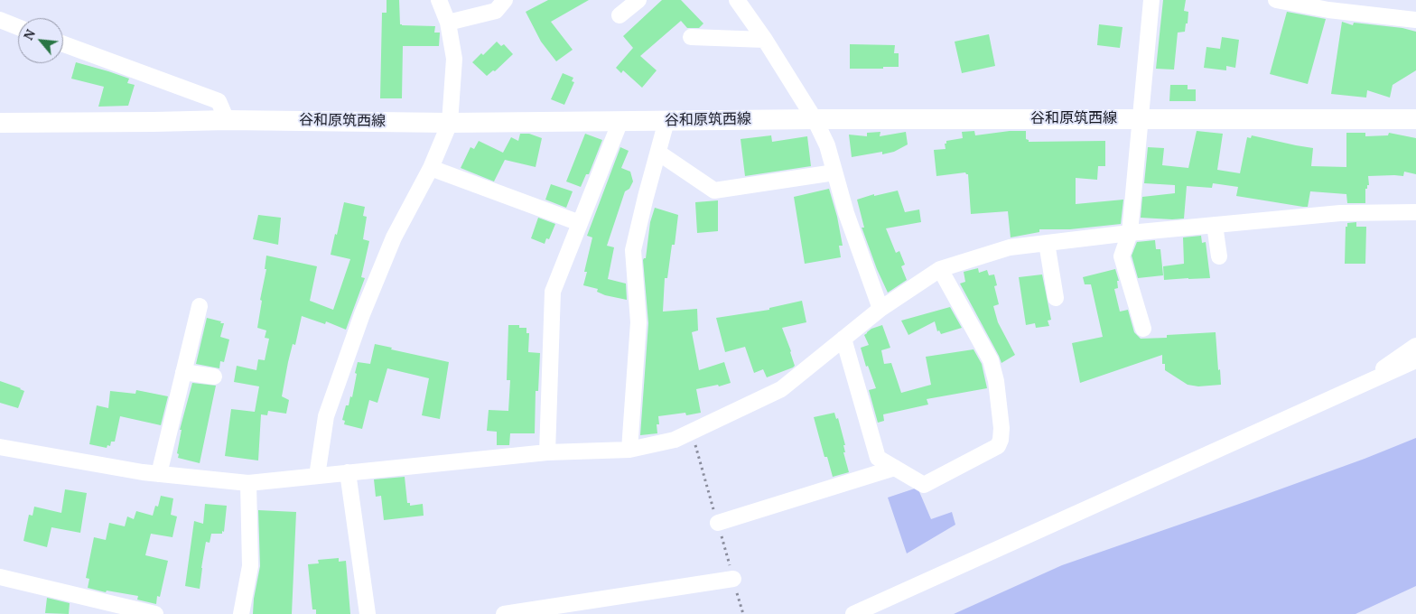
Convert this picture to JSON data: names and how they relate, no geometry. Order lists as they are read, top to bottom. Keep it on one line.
{"streets":{"main road":["谷和原筑西線"]},"north":"top left"}
